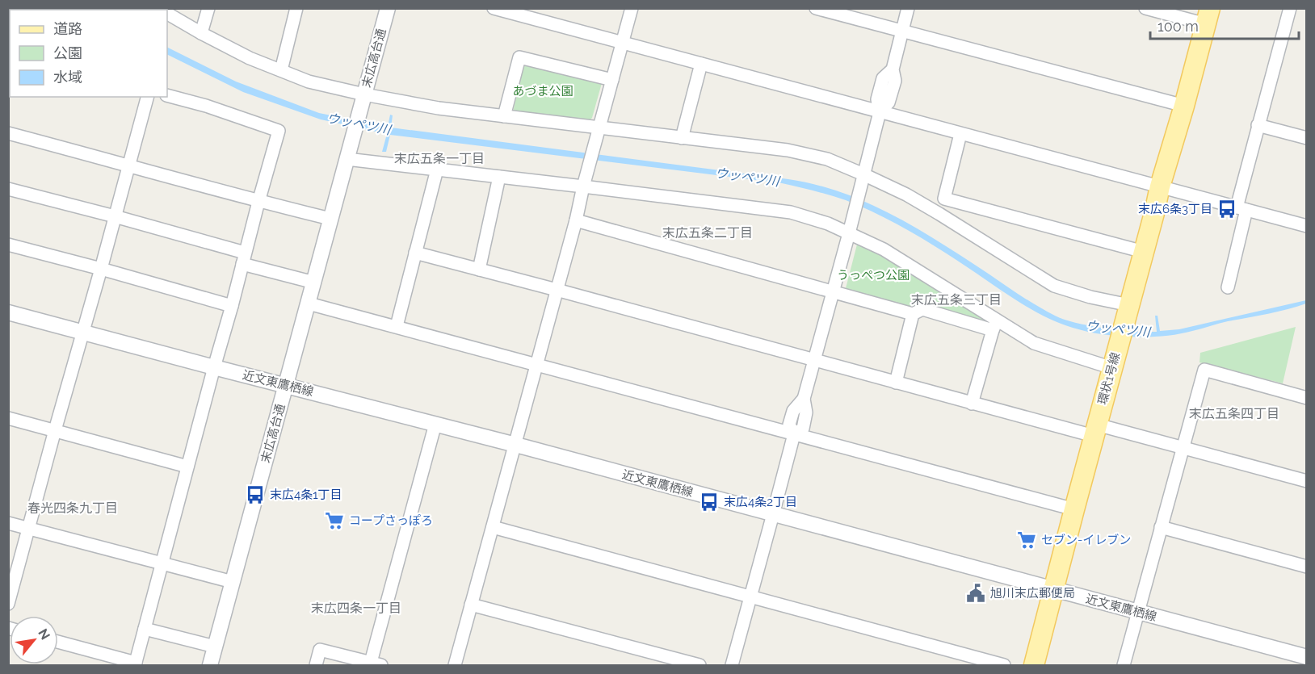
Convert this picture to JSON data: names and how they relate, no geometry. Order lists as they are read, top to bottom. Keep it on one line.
{"streets":{"main road":["環状1号線"],"street":["末広高台通","近文東鷹栖線"]},"crossings":[["末広高台通","近文東鷹栖線"],["環状1号線","近文東鷹栖線"]],"districts":["末広五条一丁目","末広五条二丁目","末広五条三丁目","末広五条四丁目","春光四条九丁目","末広四条一丁目"],"water":["ウッペツ川"],"parks":["あづま公園","うっぺつ公園"],"places":{"bus stop":["末広6条3丁目","末広4条1丁目","末広4条2丁目"],"supermarket":["コープさっぽろ","セブン-イレブン"],"public building":["旭川末広郵便局"]},"legend":["道路","公園","水域"],"scale_bar":"100 m","north":"top right"}
